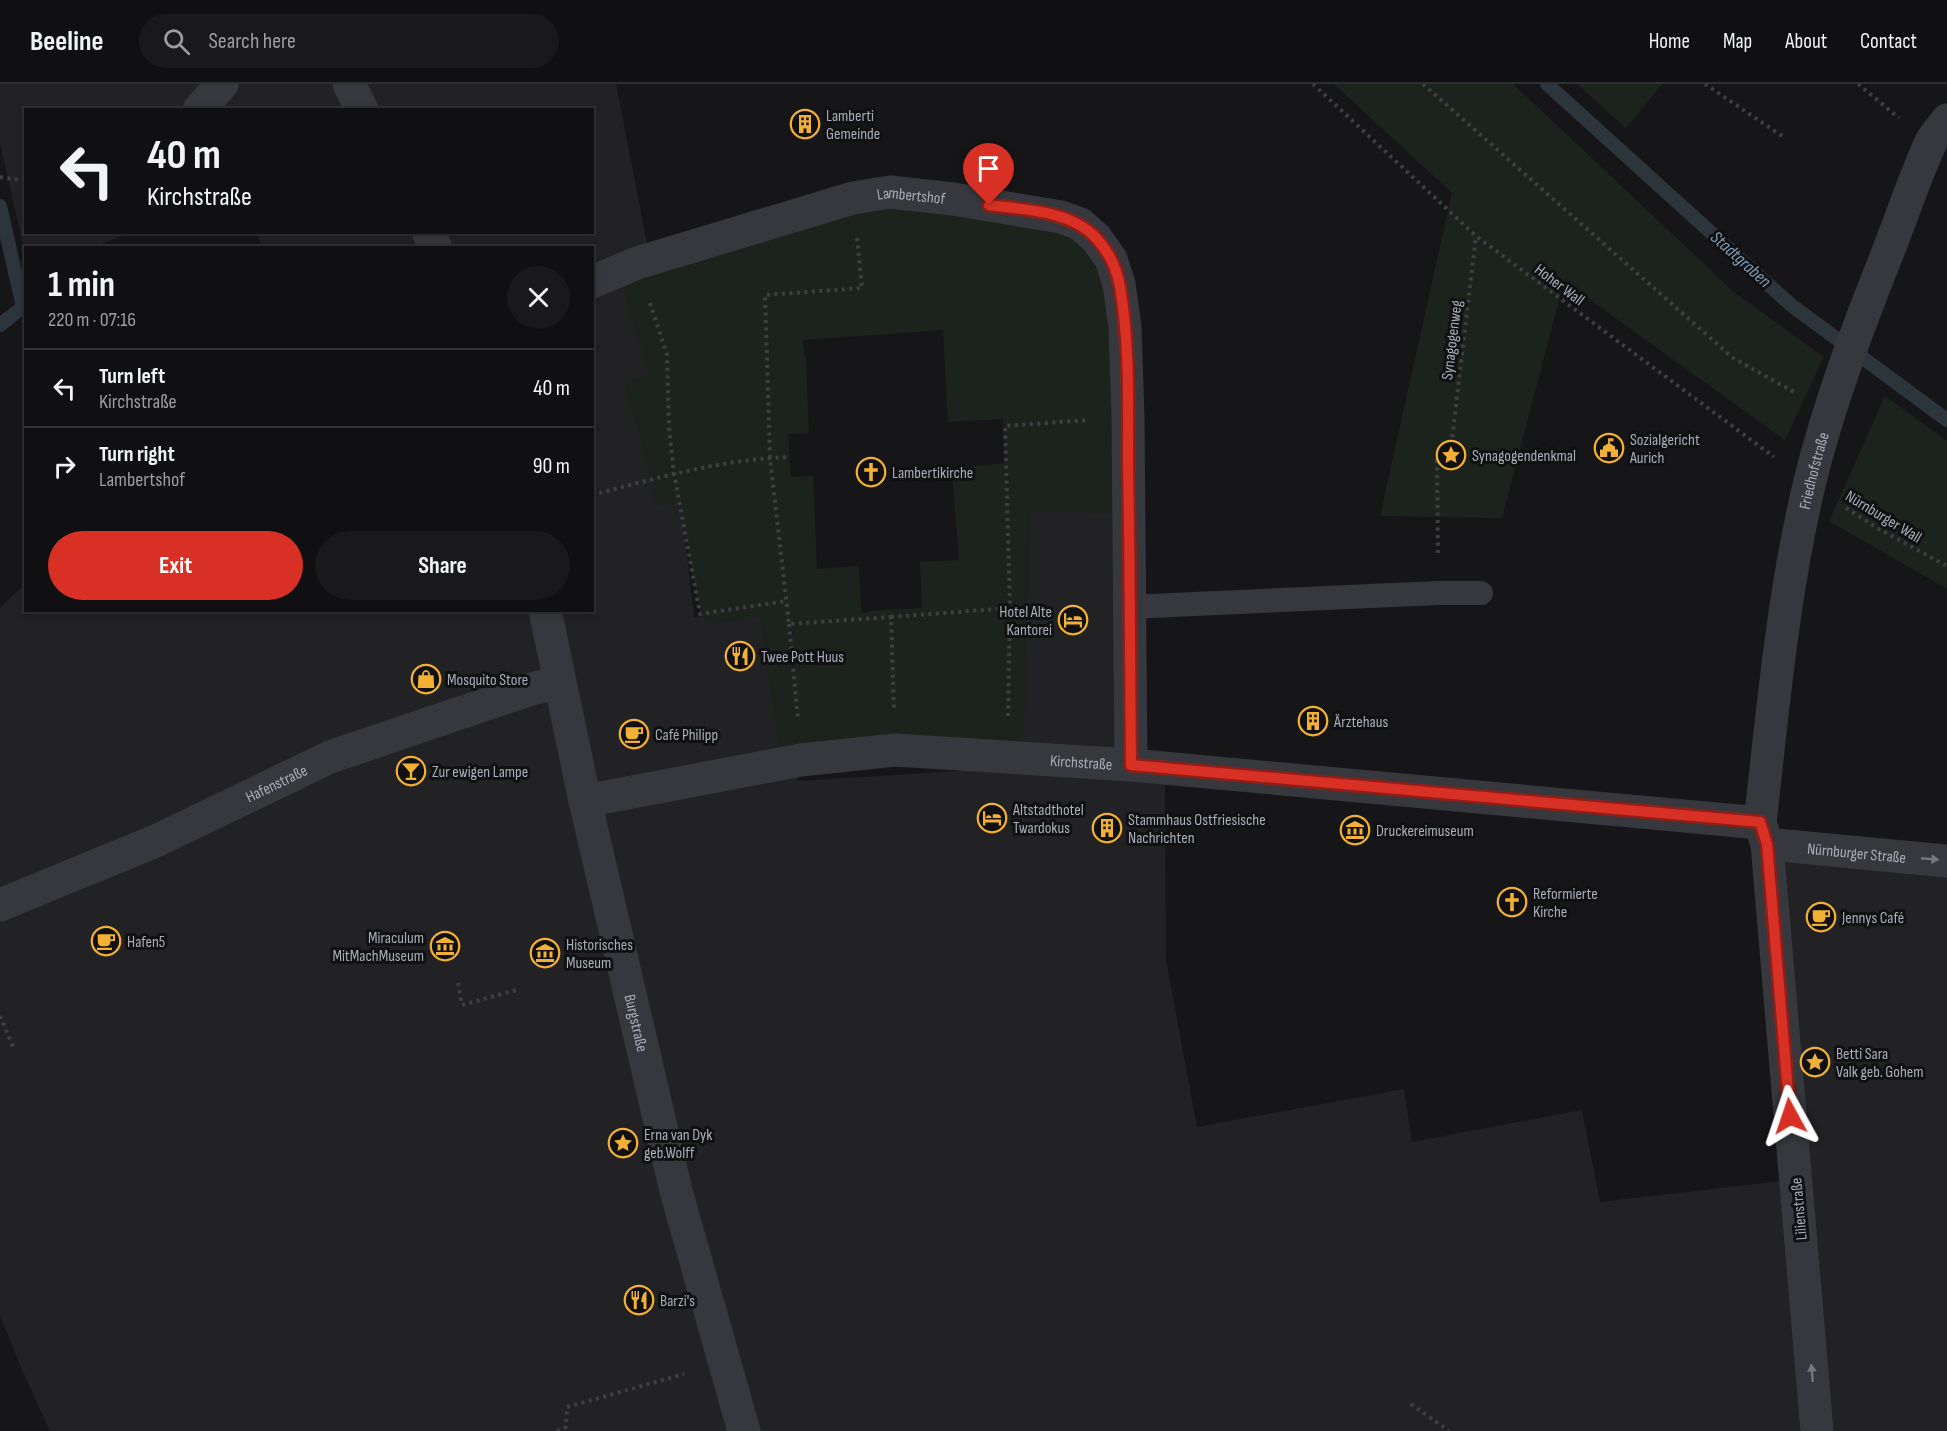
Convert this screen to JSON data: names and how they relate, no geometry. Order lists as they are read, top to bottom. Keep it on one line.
{"streets":{"street":["Lambertshof","Friedhofstraße","Kirchstraße","Hafenstraße","Nürnburger Straße","Burgstraße","Lilienstraße"],"path":["Hoher Wall","Synagogenweg","Nürnburger Wall"]},"crossings":[["Lambertshof","Kirchstraße"],["Hoher Wall","Synagogenweg"],["Hoher Wall","Friedhofstraße"],["Hoher Wall","Nürnburger Wall"],["Friedhofstraße","Nürnburger Wall"],["Friedhofstraße","Kirchstraße"],["Friedhofstraße","Nürnburger Straße"],["Friedhofstraße","Lilienstraße"],["Kirchstraße","Nürnburger Straße"],["Kirchstraße","Burgstraße"],["Kirchstraße","Lilienstraße"],["Hafenstraße","Burgstraße"],["Nürnburger Straße","Lilienstraße"]],"one_way":["Nürnburger Straße","Lilienstraße"],"water":["Stadtgraben"],"places":{"building":["Lamberti Gemeinde","Ärztehaus","Stammhaus Ostfriesische Nachrichten"],"public building":["Sozialgericht Aurich"],"place":["Synagogendenkmal","Betti Sara Valk geb. Gohem","Erna van Dyk geb.Wolff"],"church":["Lambertikirche","Reformierte Kirche"],"hotel":["Hotel Alte Kantorei","Altstadthotel Twardokus"],"restaurant":["Twee Pott Huus","Barzi's"],"shop":["Mosquito Store"],"cafe":["Café Philipp","Jennys Café","Hafen5"],"bar":["Zur ewigen Lampe"],"museum":["Druckereimuseum","Miraculum MitMachMuseum","Historisches Museum"]},"page":{"header":"Beeline","search":"Search here","nav":["Home","Map","About","Contact"],"turn":["40 m","Kirchstraße"],"heading":["1 min","220 m · 07:16"],"list":[{"name":"Turn left","note":"Kirchstraße","value":"40 m"},{"name":"Turn right","note":"Lambertshof","value":"90 m"}],"buttons":["Exit","Share"]}}
